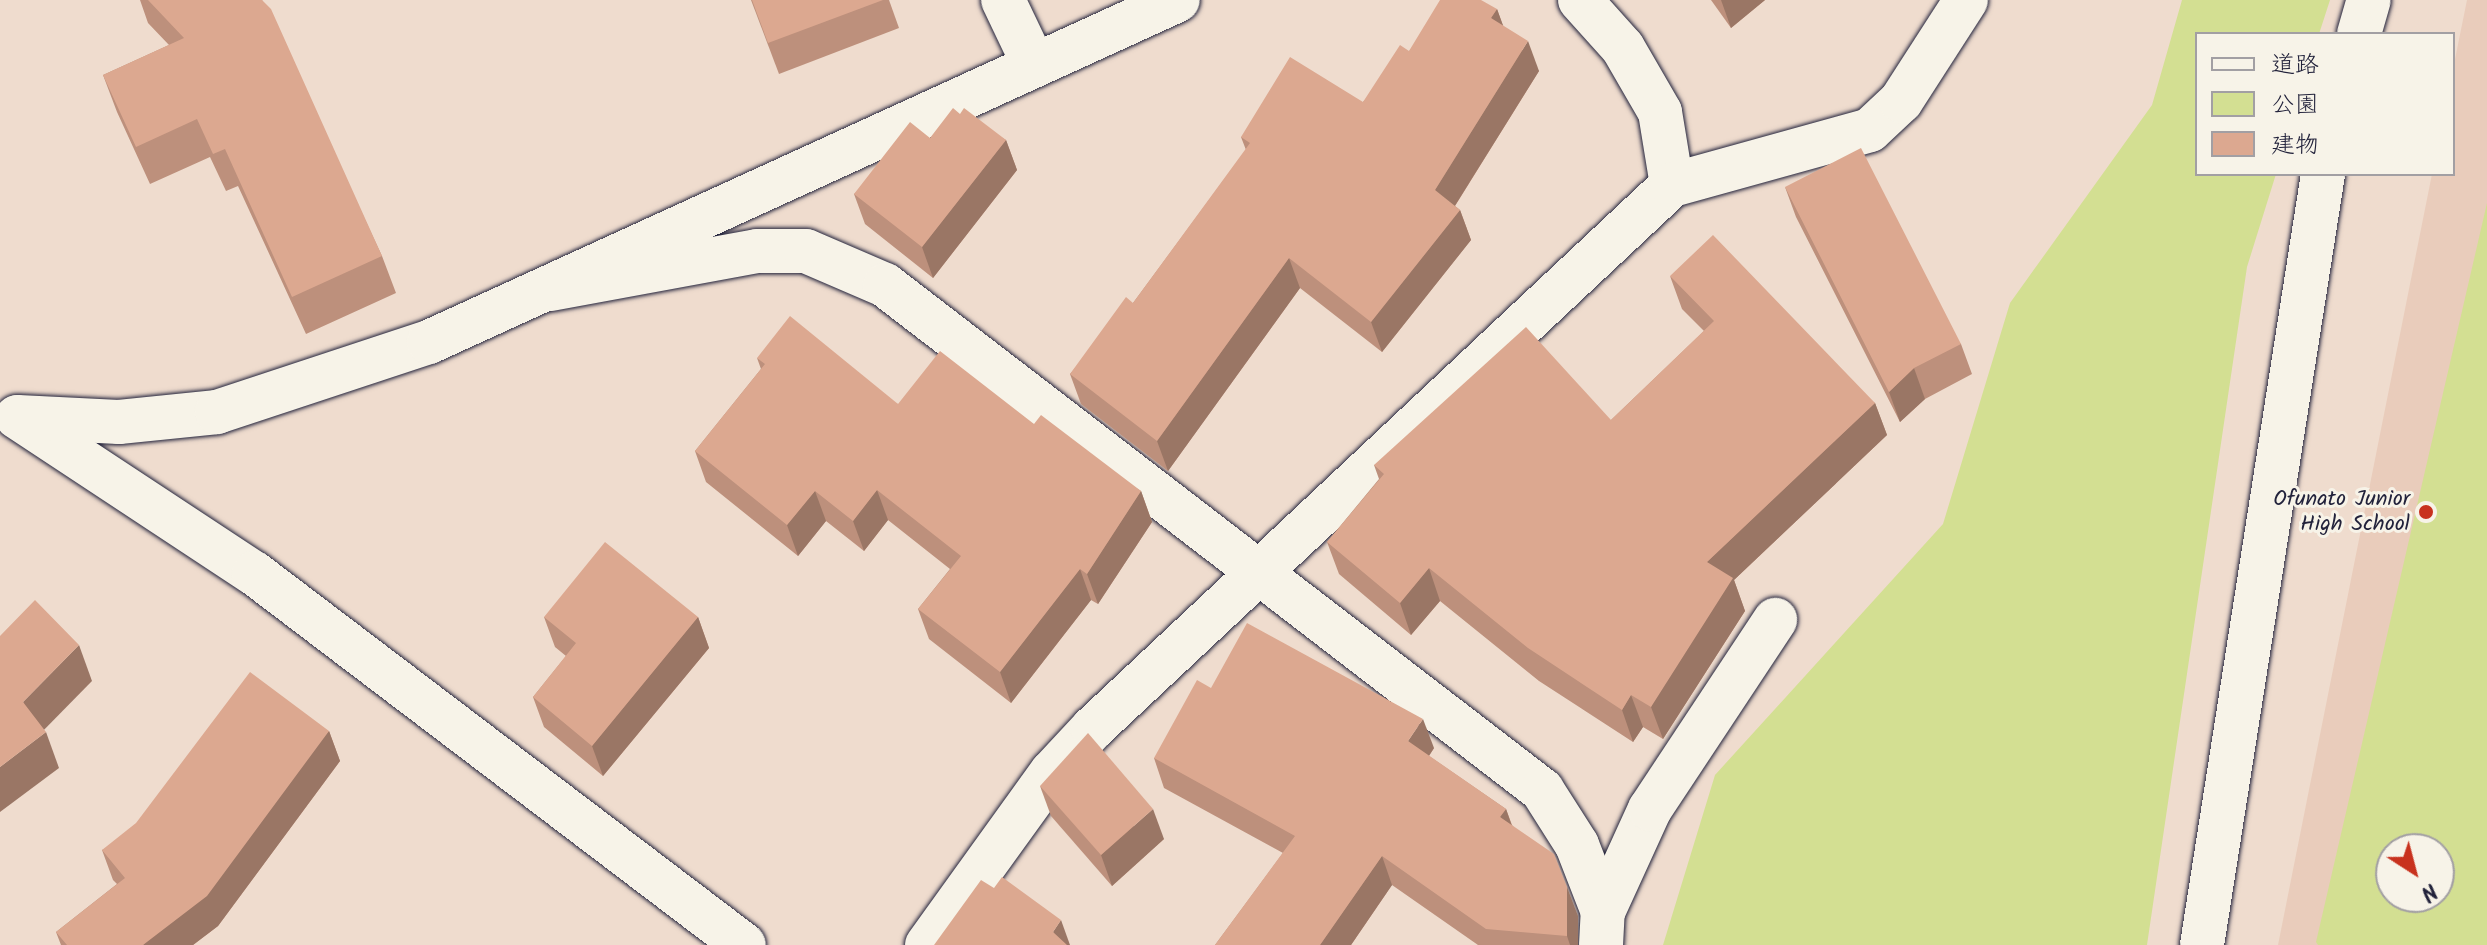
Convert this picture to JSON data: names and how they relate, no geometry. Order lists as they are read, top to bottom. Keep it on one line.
{"places":["Ofunato Junior High School"],"legend":["道路","公園","建物"],"north":"bottom right"}
